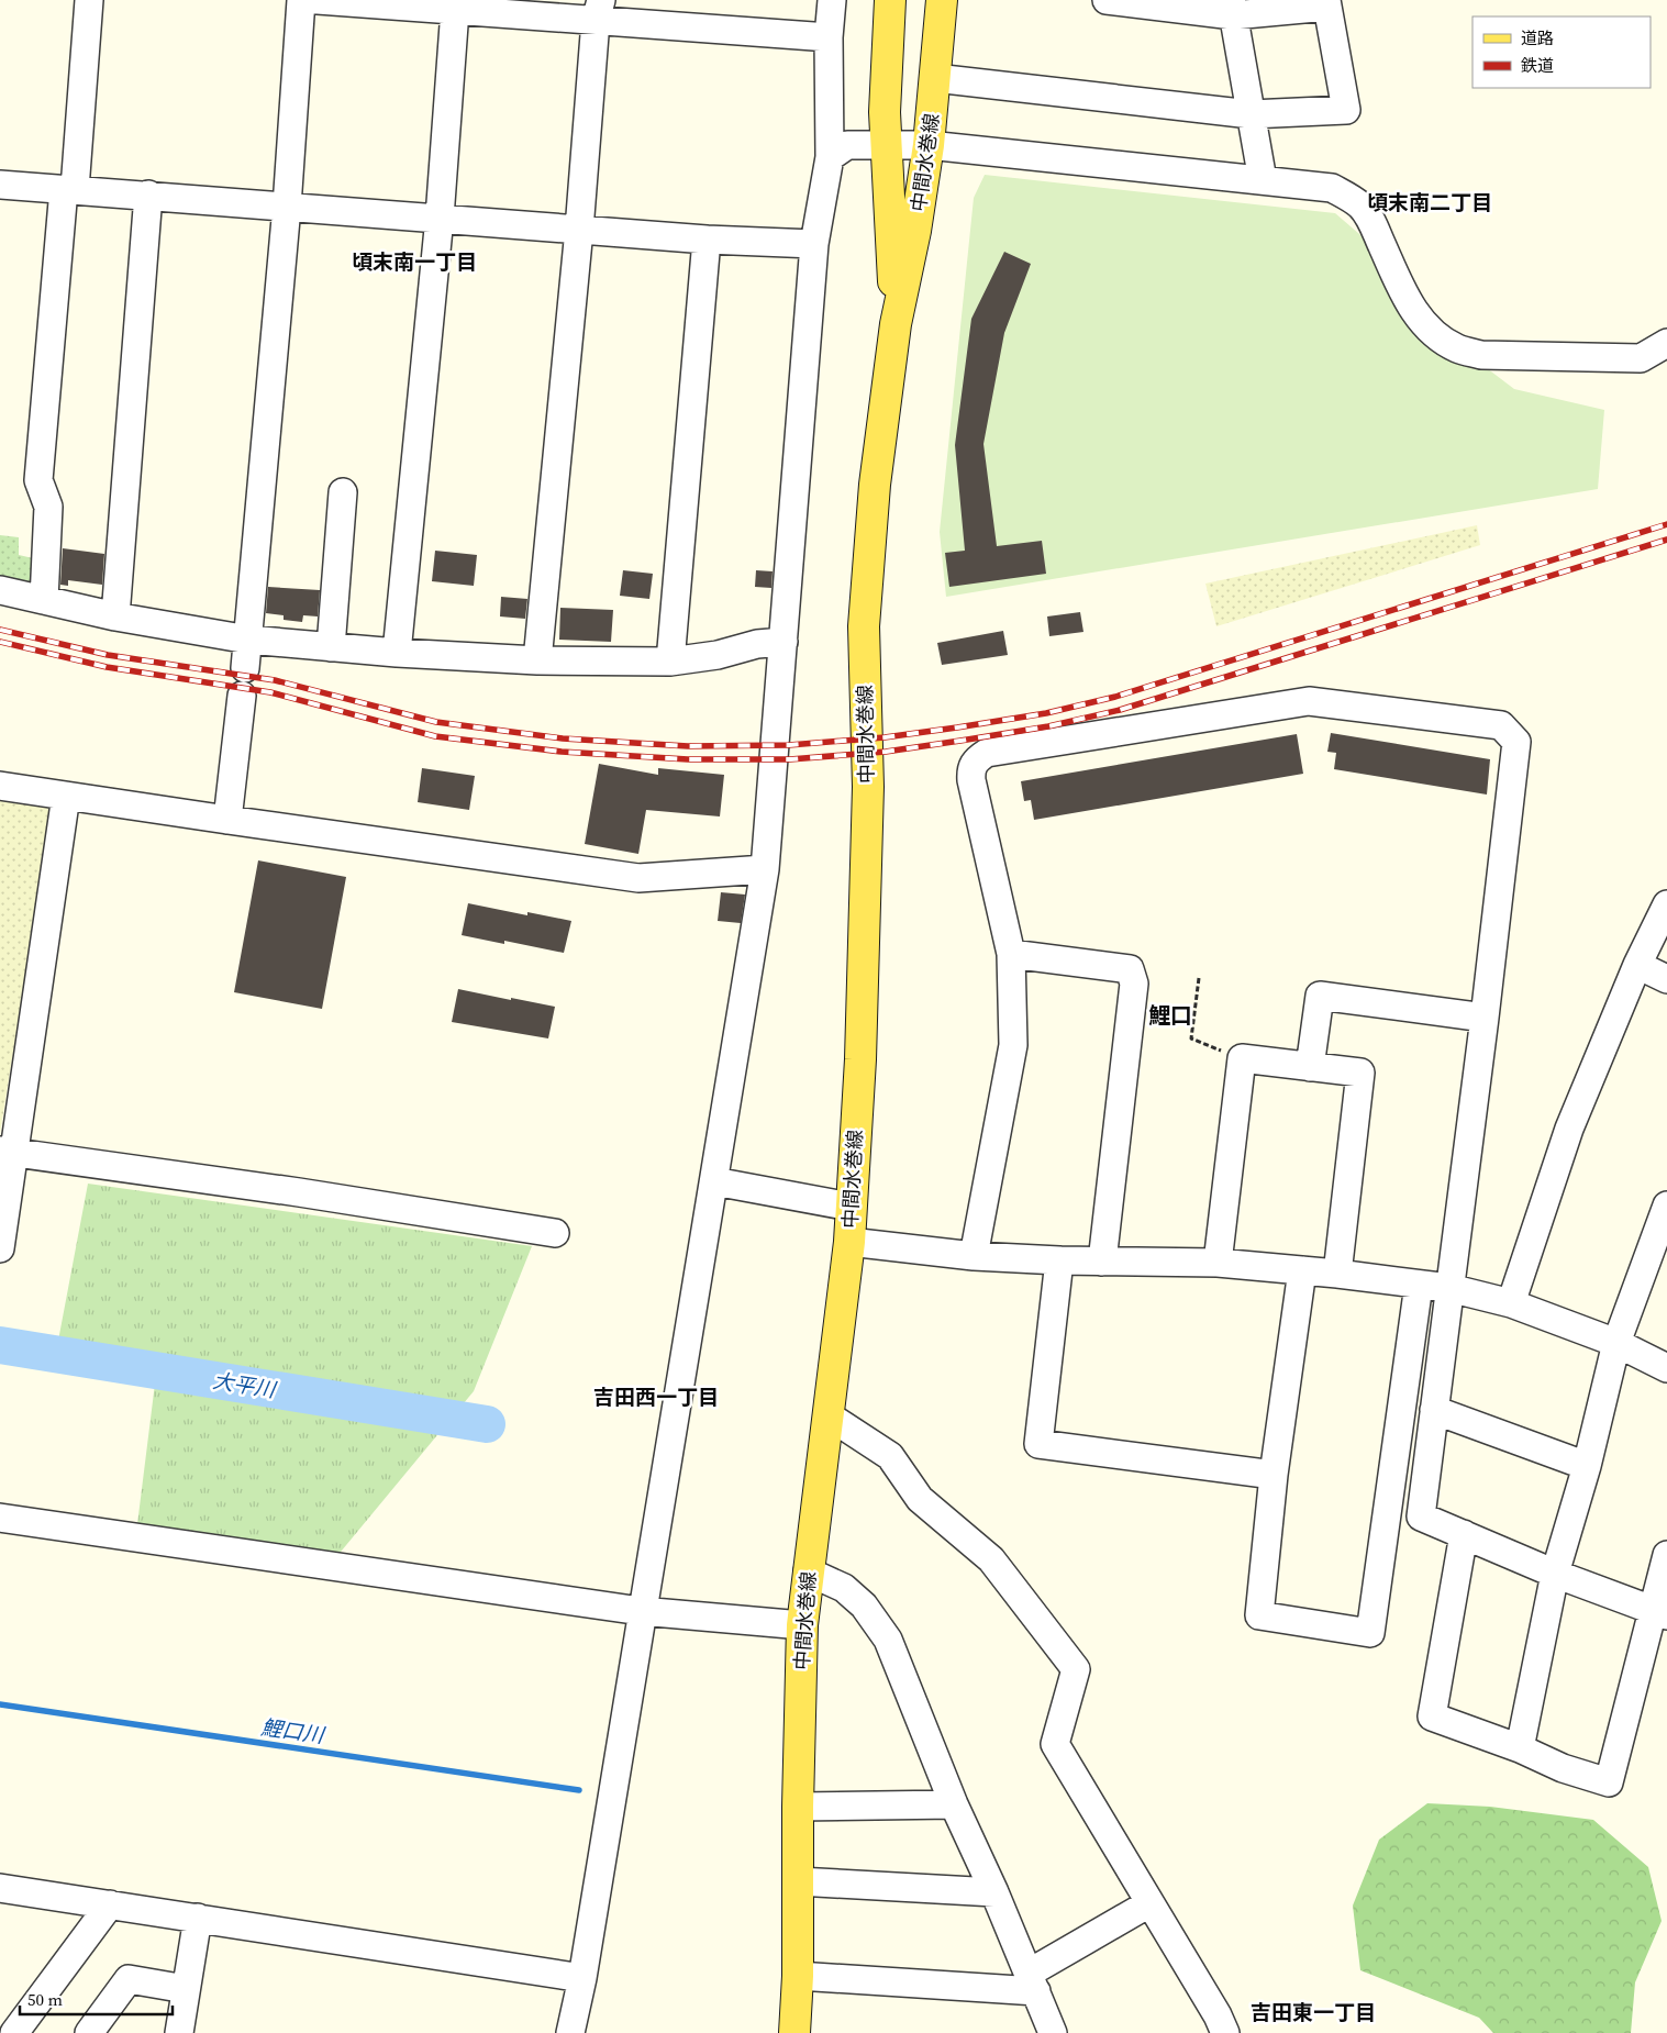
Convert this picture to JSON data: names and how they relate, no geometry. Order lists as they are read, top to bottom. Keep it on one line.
{"streets":{"main road":["中間水巻線"]},"districts":["頃末南二丁目","頃末南一丁目","鯉口","吉田西一丁目","吉田東一丁目"],"water":["大平川","鯉口川"],"legend":["道路","鉄道"],"scale_bar":"50 m"}
